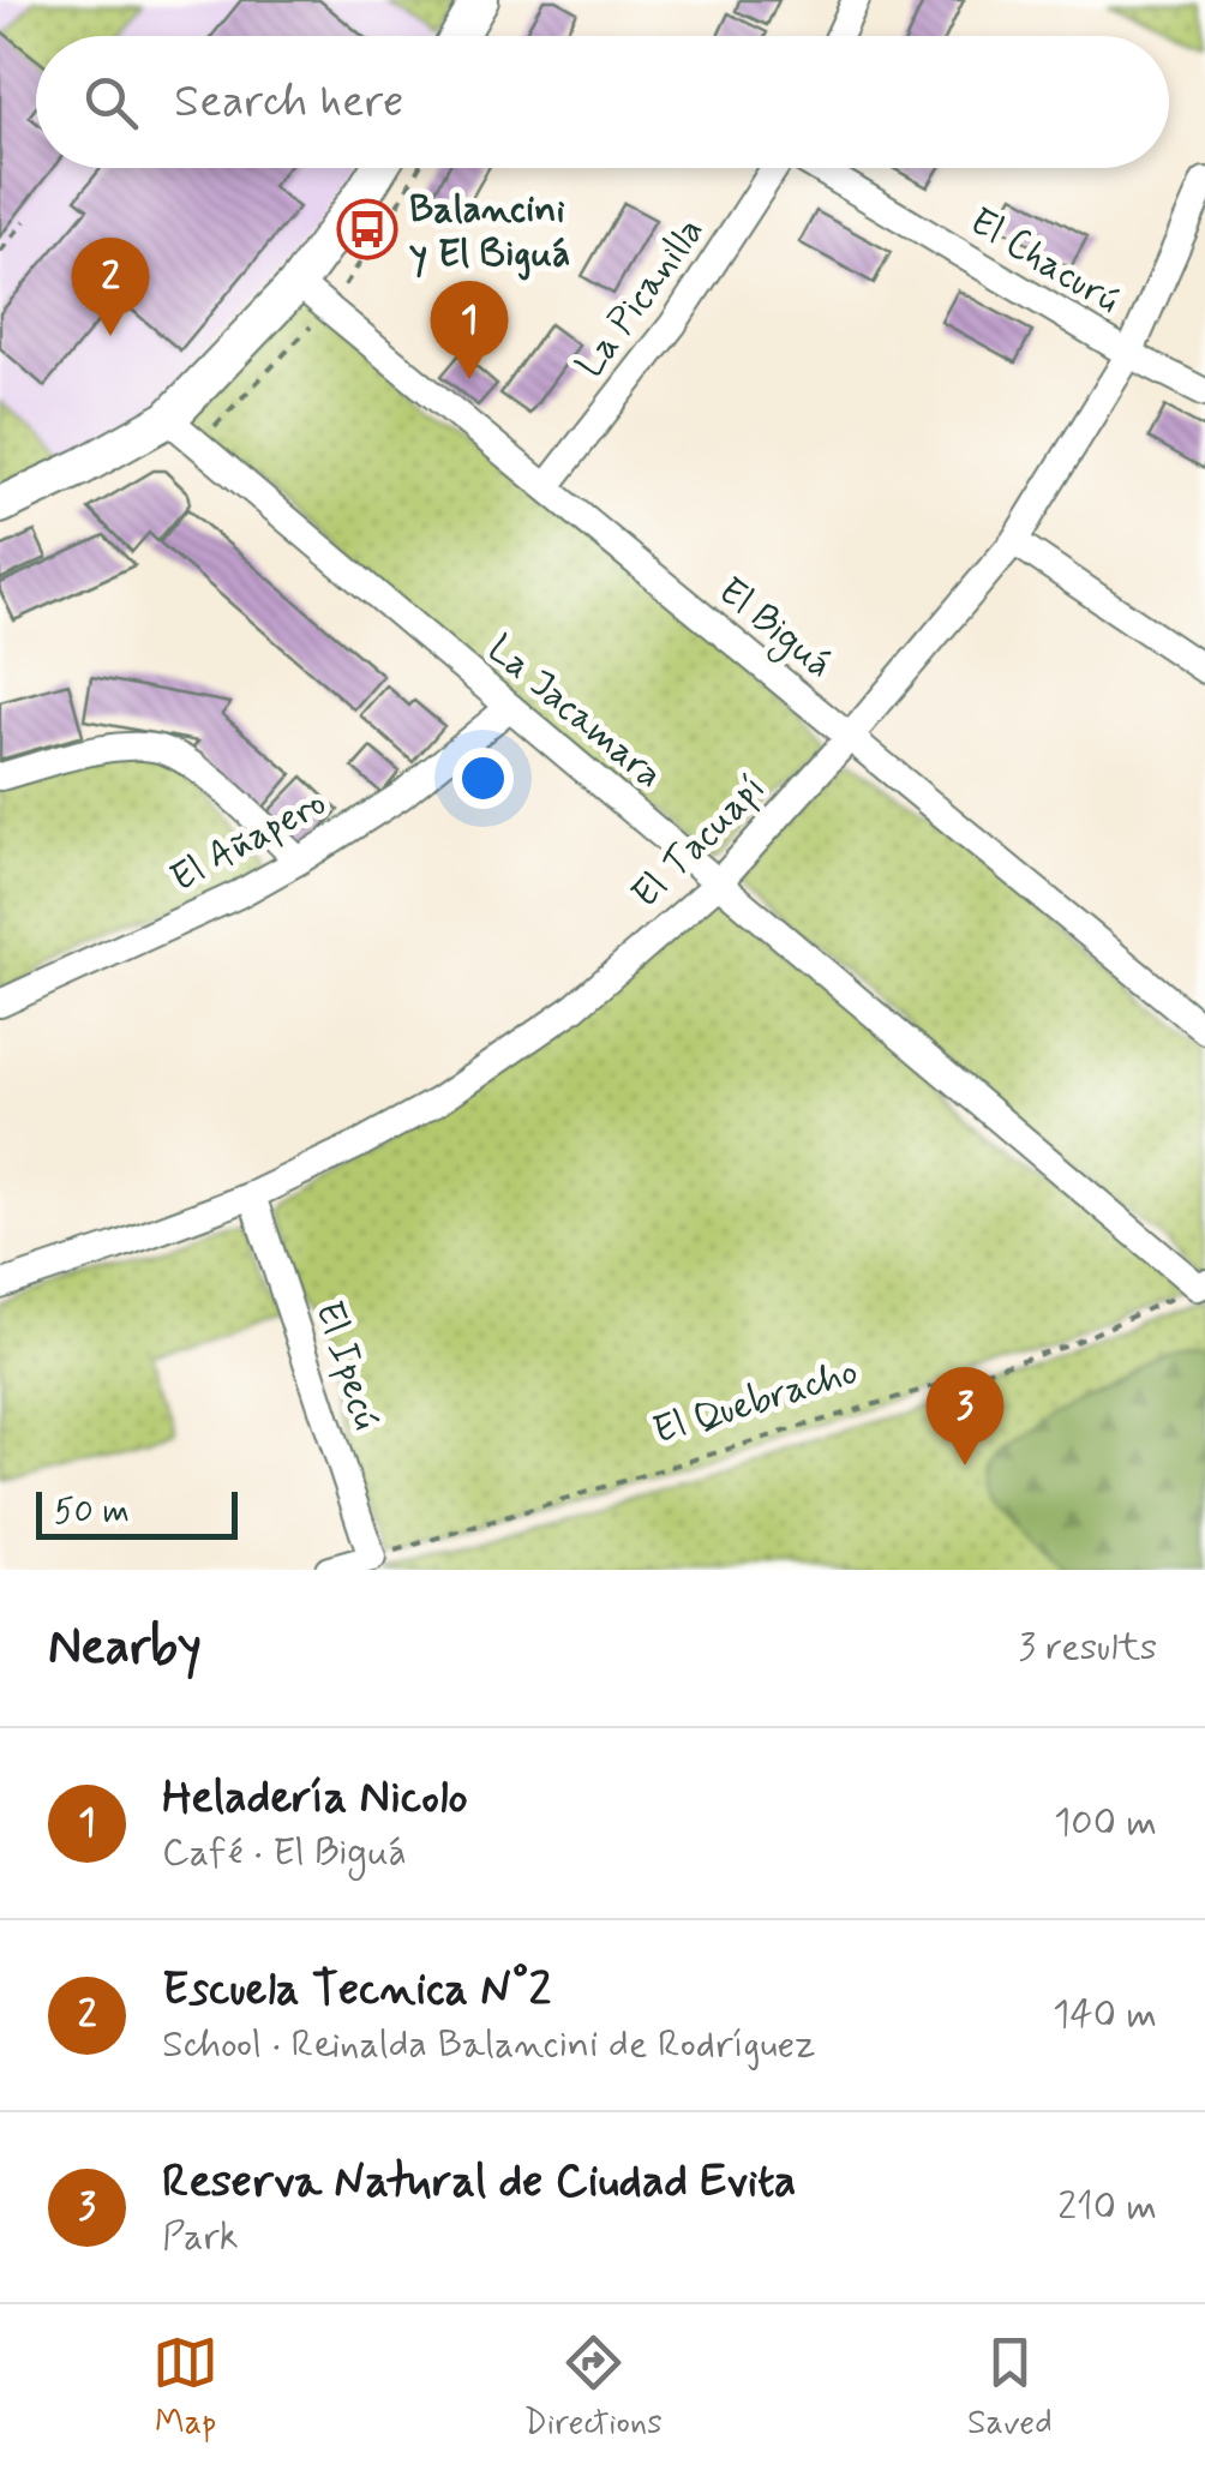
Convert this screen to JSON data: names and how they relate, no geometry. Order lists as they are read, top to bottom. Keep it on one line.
{"streets":{"street":["El Chacurú","La Picanilla","El Biguá","La Jacamara","El Añapero","El Tacuapí","El Ipecú"],"path":["El Quebracho"]},"crossings":[["El Chacurú","El Tacuapí"],["La Picanilla","El Biguá"],["El Biguá","El Tacuapí"],["La Jacamara","El Añapero"],["La Jacamara","El Tacuapí"],["La Jacamara","El Quebracho"],["El Tacuapí","El Ipecú"],["El Ipecú","El Quebracho"]],"places":{"bus stop":["Balancini y El Biguá"]},"scale_bar":"50 m","page":{"search":"Search here","pins":["2","1","3"],"scale":"50 m","heading":["Nearby","3 results"],"list":[{"mark":"1","name":"Heladería Nicolo","note":"Café · El Biguá","value":"100 m"},{"mark":"2","name":"Escuela Tecnica N°2","note":"School · Reinalda Balancini de Rodríguez","value":"140 m"},{"mark":"3","name":"Reserva Natural de Ciudad Evita","note":"Park","value":"210 m"}],"nav":["Map","Directions","Saved"]}}
